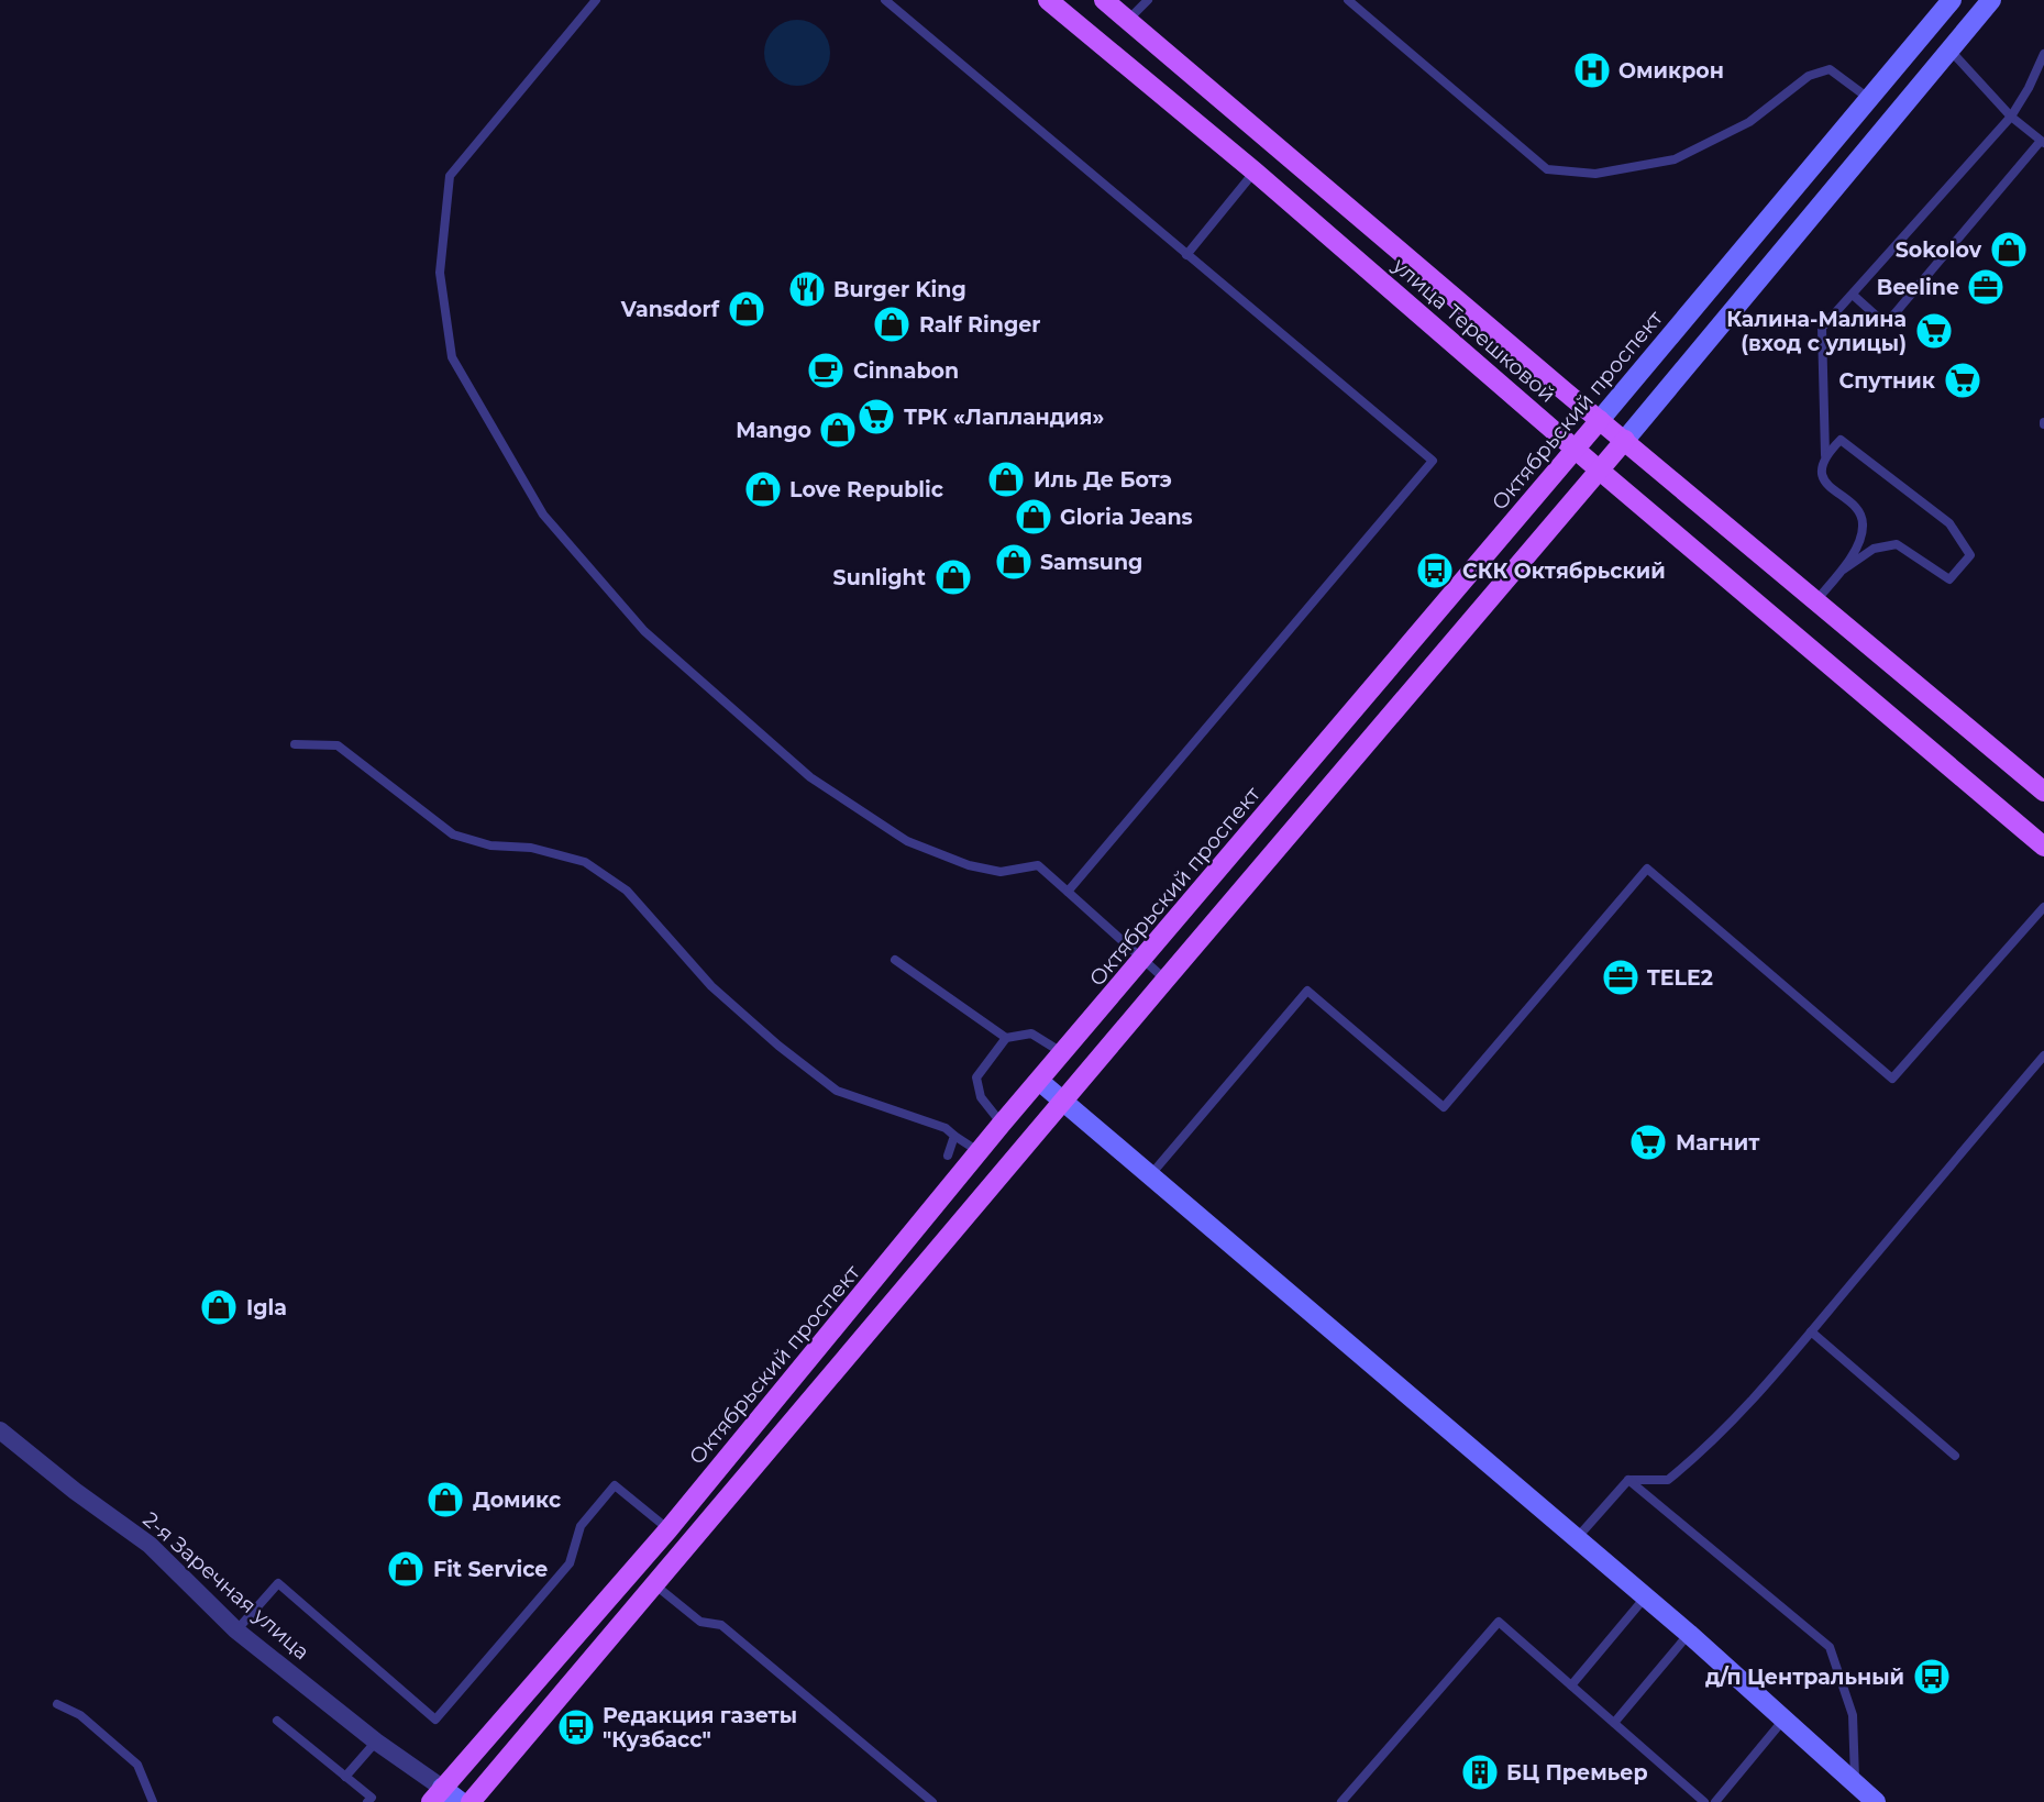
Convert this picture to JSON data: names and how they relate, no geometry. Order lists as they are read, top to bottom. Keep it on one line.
{"streets":{"main road":["улица Терешковой","Октябрьский проспект"],"street":["2-я Заречная улица"]},"crossings":[["улица Терешковой","Октябрьский проспект"],["Октябрьский проспект","2-я Заречная улица"]],"places":{"hospital":["Омикрон"],"shop":["Sokolov","Vansdorf","Ralf Ringer","Mango","Иль Де Ботэ","Love Republic","Gloria Jeans","Samsung","Sunlight","Igla","Домикс","Fit Service"],"office":["Beeline","TELE2"],"restaurant":["Burger King"],"supermarket":["Калина-Малина (вход с улицы)","Спутник","ТРК «Лапландия»","Магнит"],"cafe":["Cinnabon"],"bus stop":["СКК Октябрьский","д/п Центральный","Редакция газеты \"Кузбасс\""],"building":["БЦ Премьер"]}}
